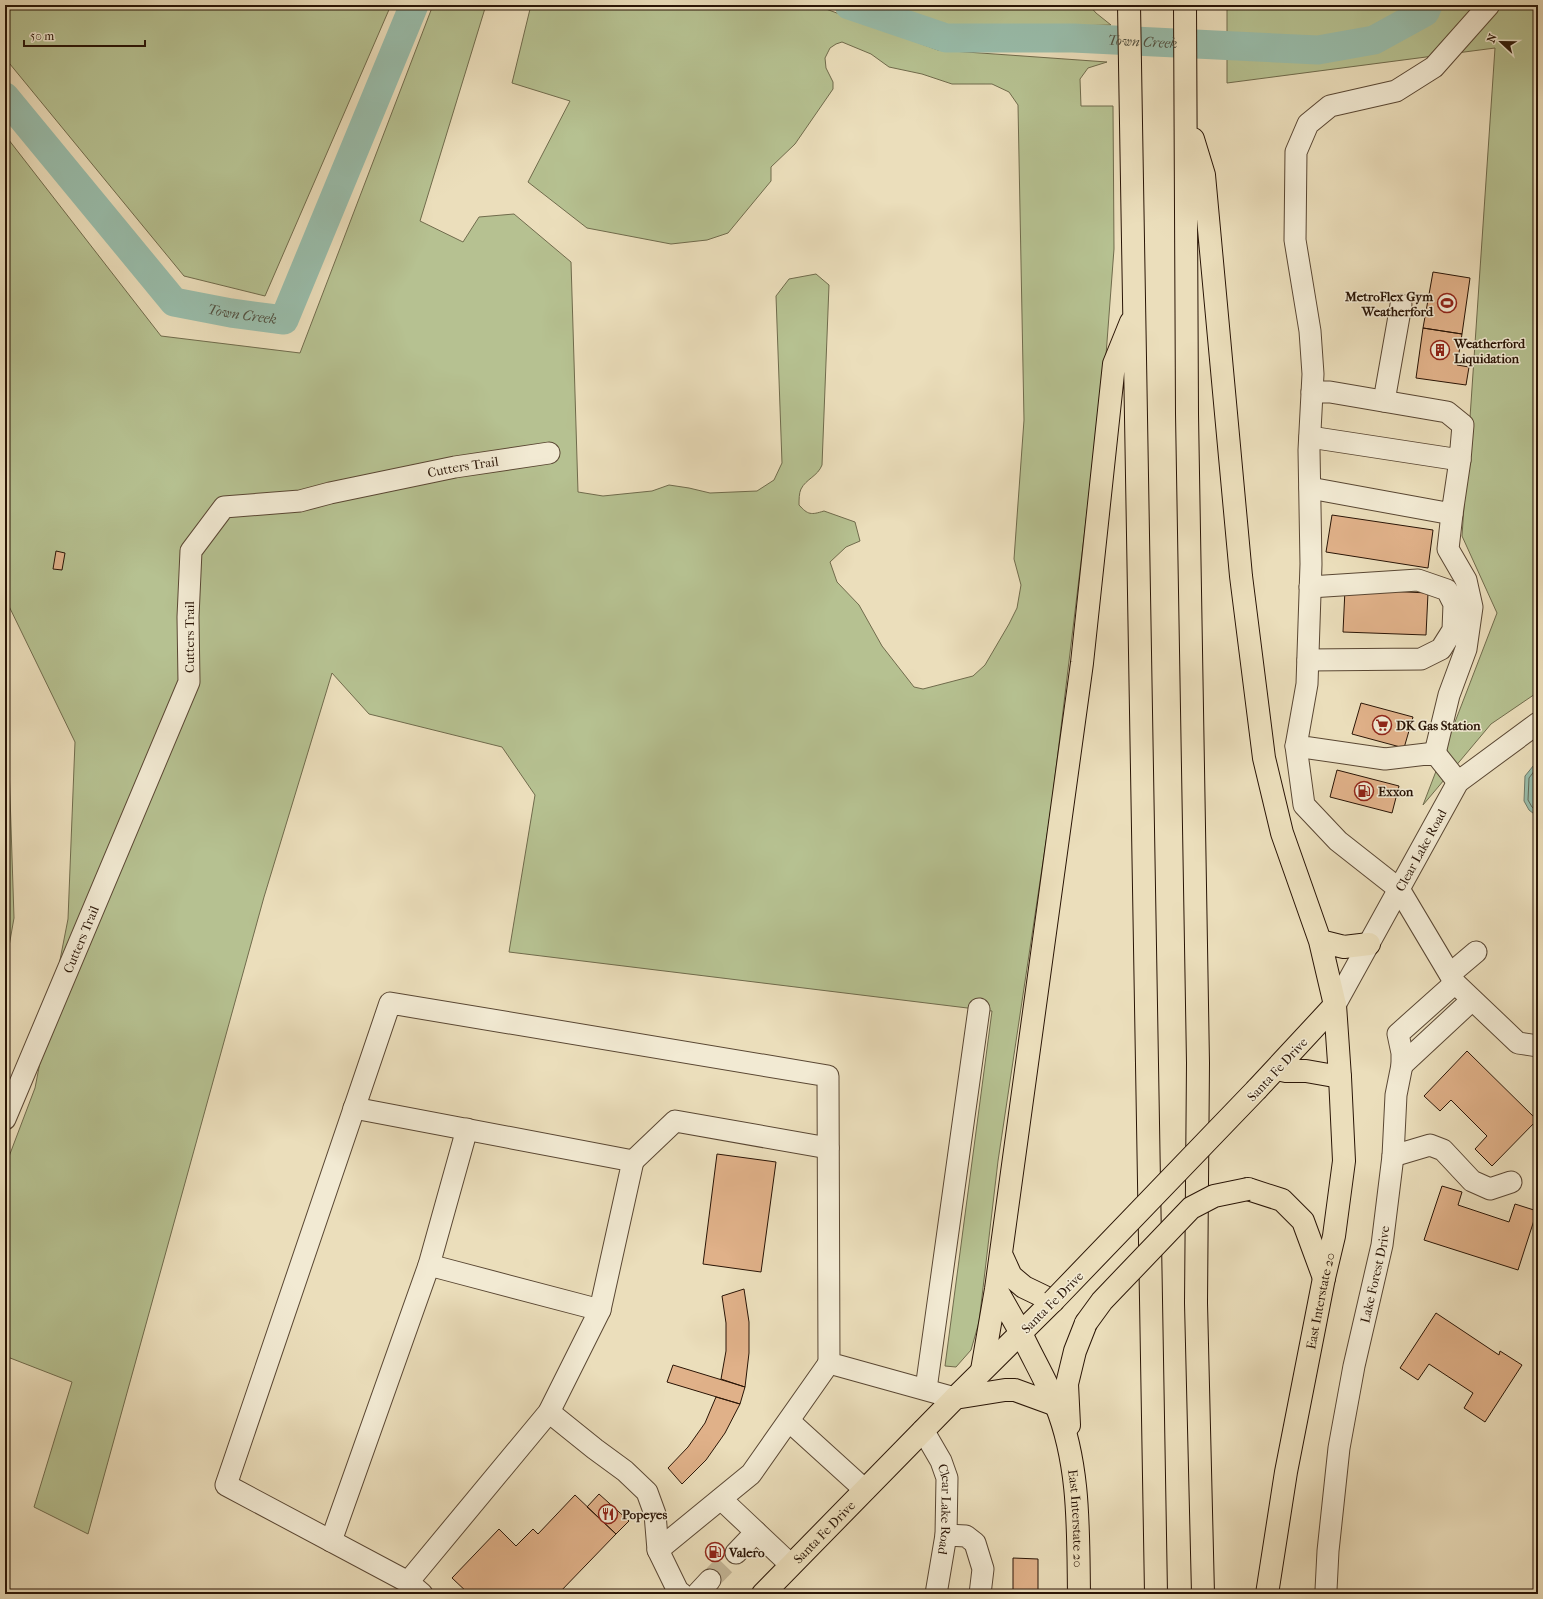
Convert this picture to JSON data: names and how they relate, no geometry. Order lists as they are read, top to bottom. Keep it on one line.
{"streets":{"main road":["Santa Fe Drive","East Interstate 20"],"street":["Cutters Trail","Clear Lake Road","Lake Forest Drive"]},"crossings":[["Clear Lake Road","Santa Fe Drive"],["Clear Lake Road","East Interstate 20"],["Santa Fe Drive","East Interstate 20"]],"water":["Town Creek"],"places":{"sports":["MetroFlex Gym Weatherford"],"building":["Weatherford Liquidation"],"supermarket":["DK Gas Station"],"fuel station":["Exxon","Valero"],"restaurant":["Popeyes"]},"scale_bar":"50 m","north":"left"}
